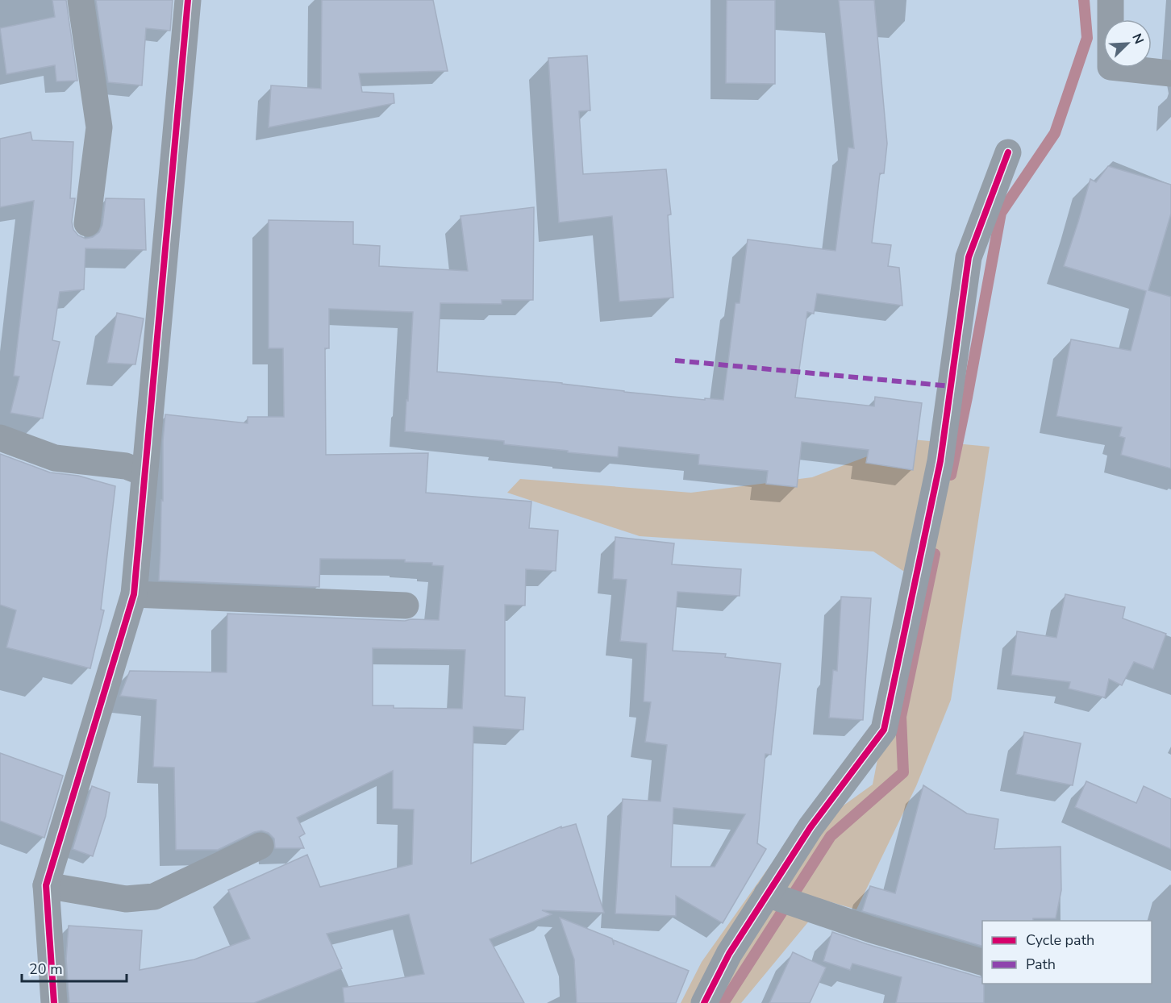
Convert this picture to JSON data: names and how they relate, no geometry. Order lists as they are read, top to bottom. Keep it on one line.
{"legend":["Cycle path","Path"],"scale_bar":"20 m","north":"top right"}
